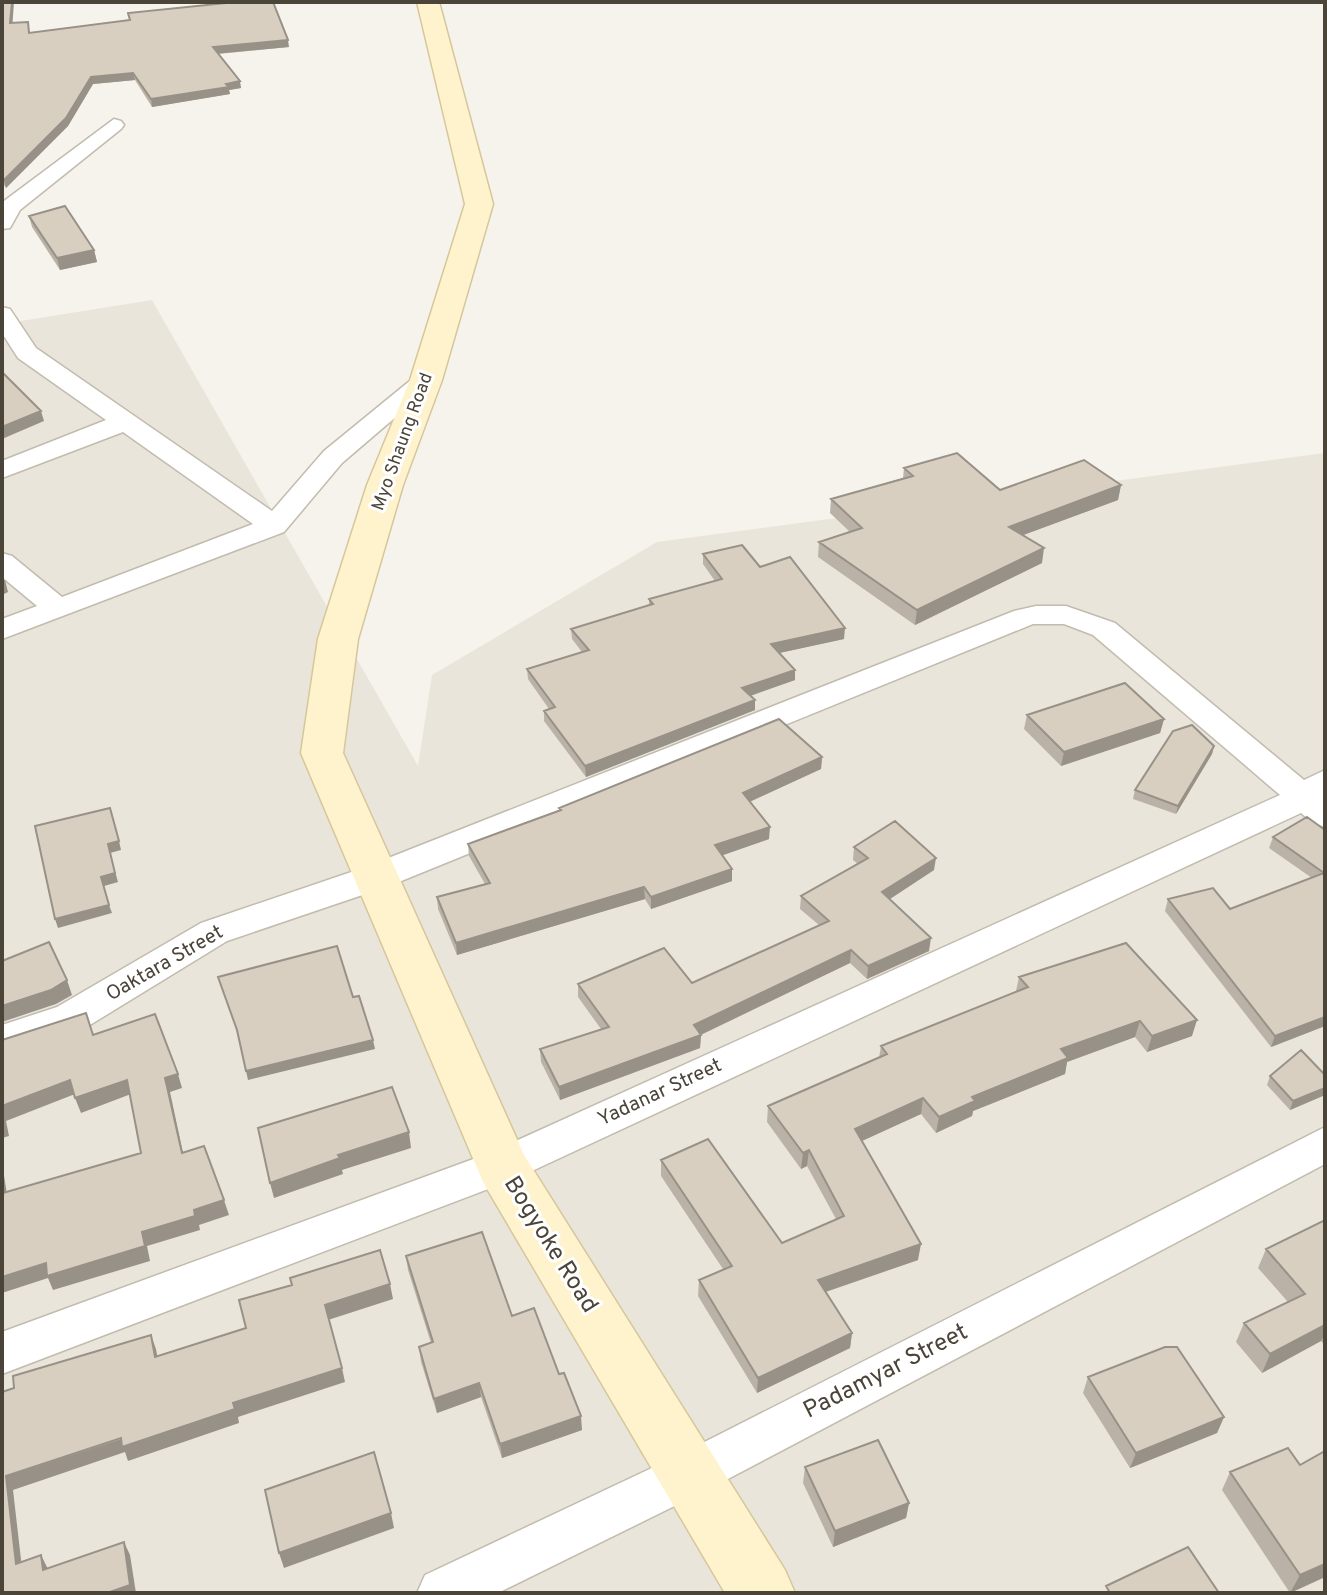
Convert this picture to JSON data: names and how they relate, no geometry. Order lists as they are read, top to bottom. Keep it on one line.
{"streets":{"street":["Myo Shaung Road","Oaktara Street","Yadanar Street","Bogyoke Road","Padamyar Street"]},"crossings":[["Myo Shaung Road","Oaktara Street"],["Myo Shaung Road","Bogyoke Road"],["Oaktara Street","Yadanar Street"],["Oaktara Street","Bogyoke Road"],["Yadanar Street","Bogyoke Road"],["Bogyoke Road","Padamyar Street"]]}
